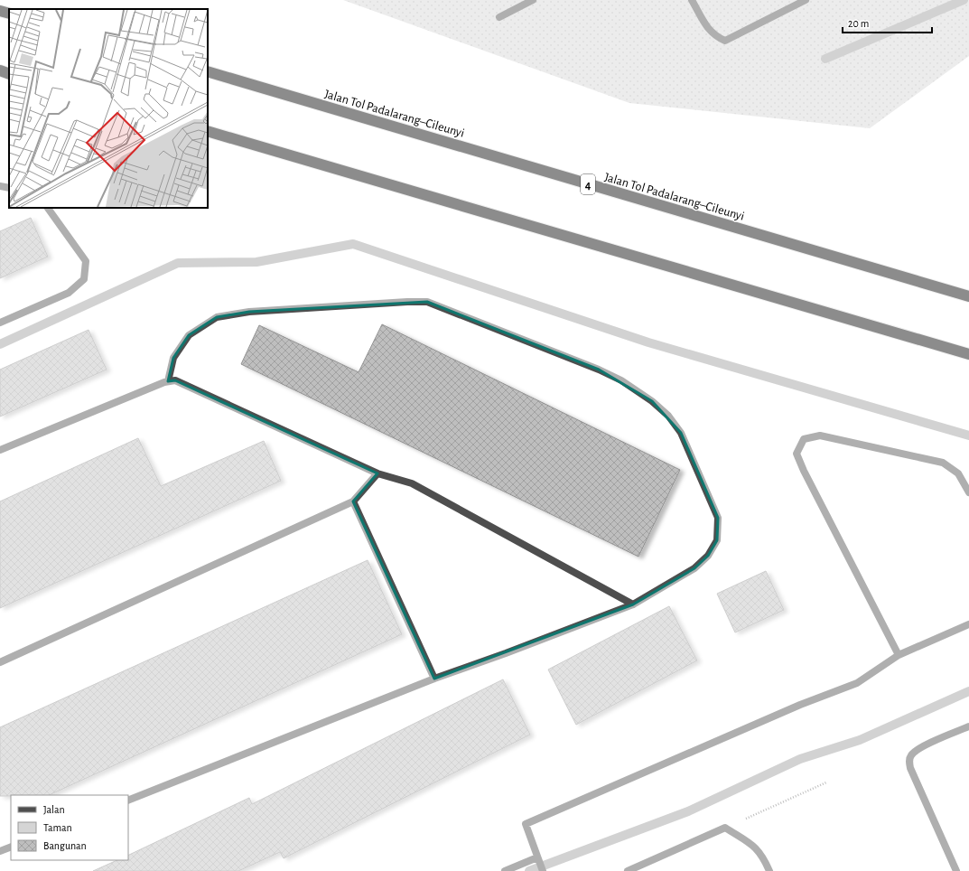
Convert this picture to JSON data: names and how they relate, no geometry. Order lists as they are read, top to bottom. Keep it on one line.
{"streets":{"highway":["Jalan Tol Padalarang–Cileunyi","4"]},"legend":["Jalan","Taman","Bangunan"],"scale_bar":"20 m"}
